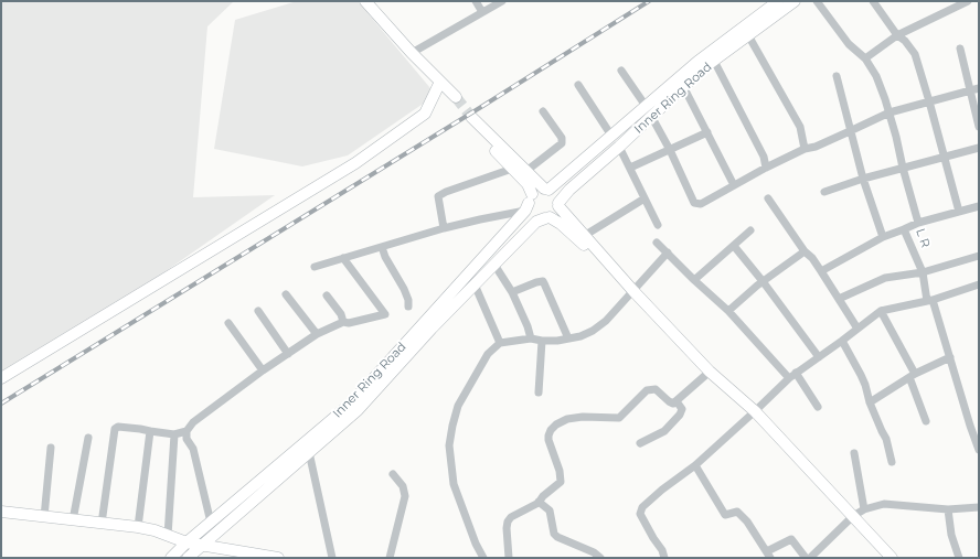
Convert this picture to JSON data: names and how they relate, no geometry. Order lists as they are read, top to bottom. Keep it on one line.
{"streets":{"street":["Inner Ring Road","L R"]}}
